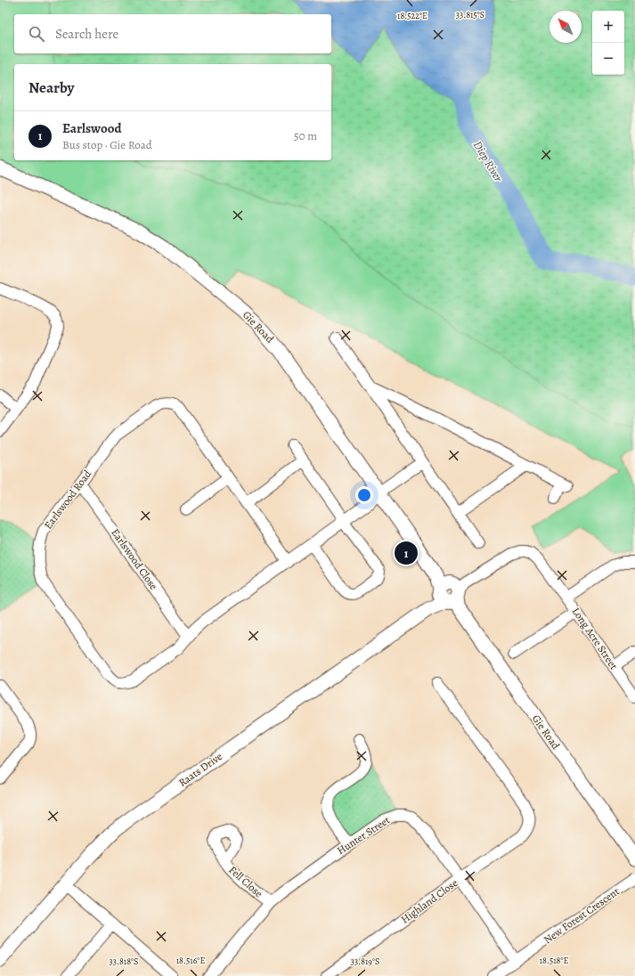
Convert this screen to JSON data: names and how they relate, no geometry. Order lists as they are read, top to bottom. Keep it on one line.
{"streets":{"street":["Gie Road","Earlswood Road","Earlswood Close","Long Acre Street","Raats Drive","Hunter Street","Fell Close","Highland Close","New Forest Crescent"]},"crossings":[["Gie Road","Earlswood Road"],["Gie Road","Long Acre Street"],["Gie Road","Raats Drive"],["Earlswood Road","Earlswood Close"],["Long Acre Street","Raats Drive"],["Hunter Street","Fell Close"],["Hunter Street","Highland Close"],["Hunter Street","New Forest Crescent"]],"water":["Diep River"],"north":"top left","page":{"map_buttons":["+","−"],"search":"Search here","heading":"Nearby","list":[{"mark":"1","name":"Earlswood","note":"Bus stop · Gie Road","value":"50 m"}],"pins":"1"},"coordinates":["33.815°S","18.522°E","18.516°E","18.518°E","33.818°S","33.819°S"]}
